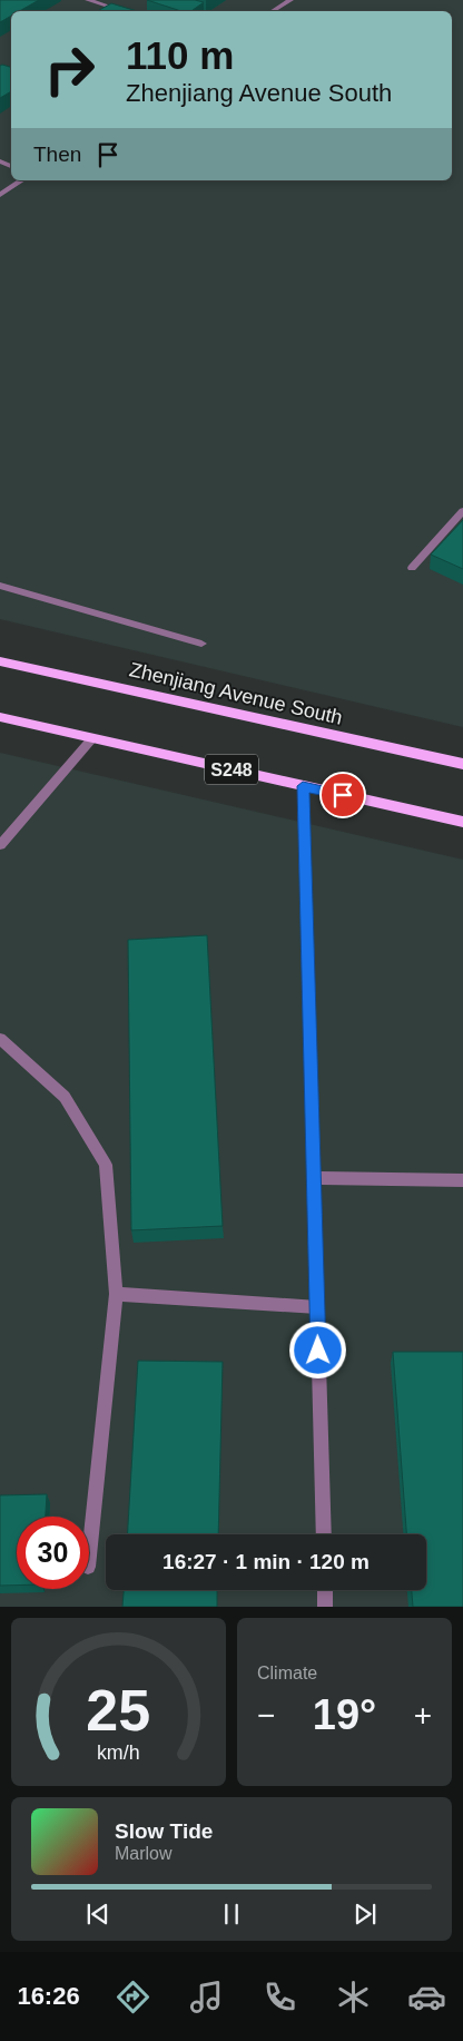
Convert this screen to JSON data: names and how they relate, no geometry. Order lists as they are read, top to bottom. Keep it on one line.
{"streets":{"main road":["Zhenjiang Avenue South","S248"]},"page":{"turn":["110 m","Zhenjiang Avenue South"],"then":"Then","limit":"30","trip":"16:27 · 1 min · 120 m","tile":"Climate","heat":["−","19°","+"],"song":["Slow Tide","Marlow"],"tabs":"16:26","gauge":["25","km/h"]}}
